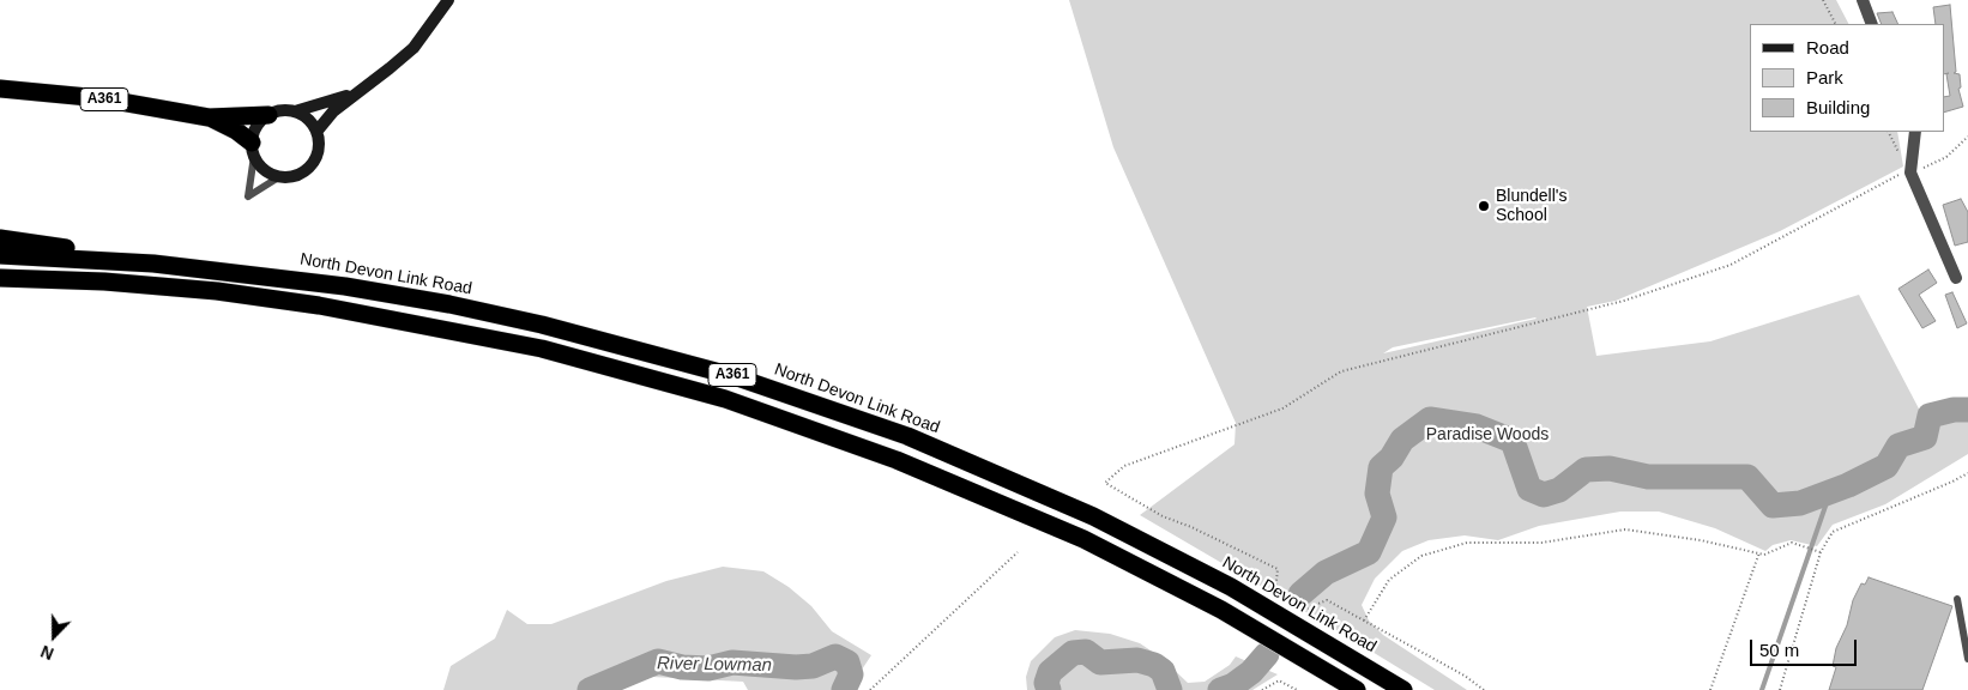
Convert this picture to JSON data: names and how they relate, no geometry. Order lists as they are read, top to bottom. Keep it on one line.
{"streets":{"highway":["A361","North Devon Link Road"]},"crossings":[["A361","North Devon Link Road"]],"water":["River Lowman"],"parks":["Paradise Woods"],"places":["Blundell's School"],"legend":["Road","Park","Building"],"scale_bar":"50 m","north":"bottom"}
